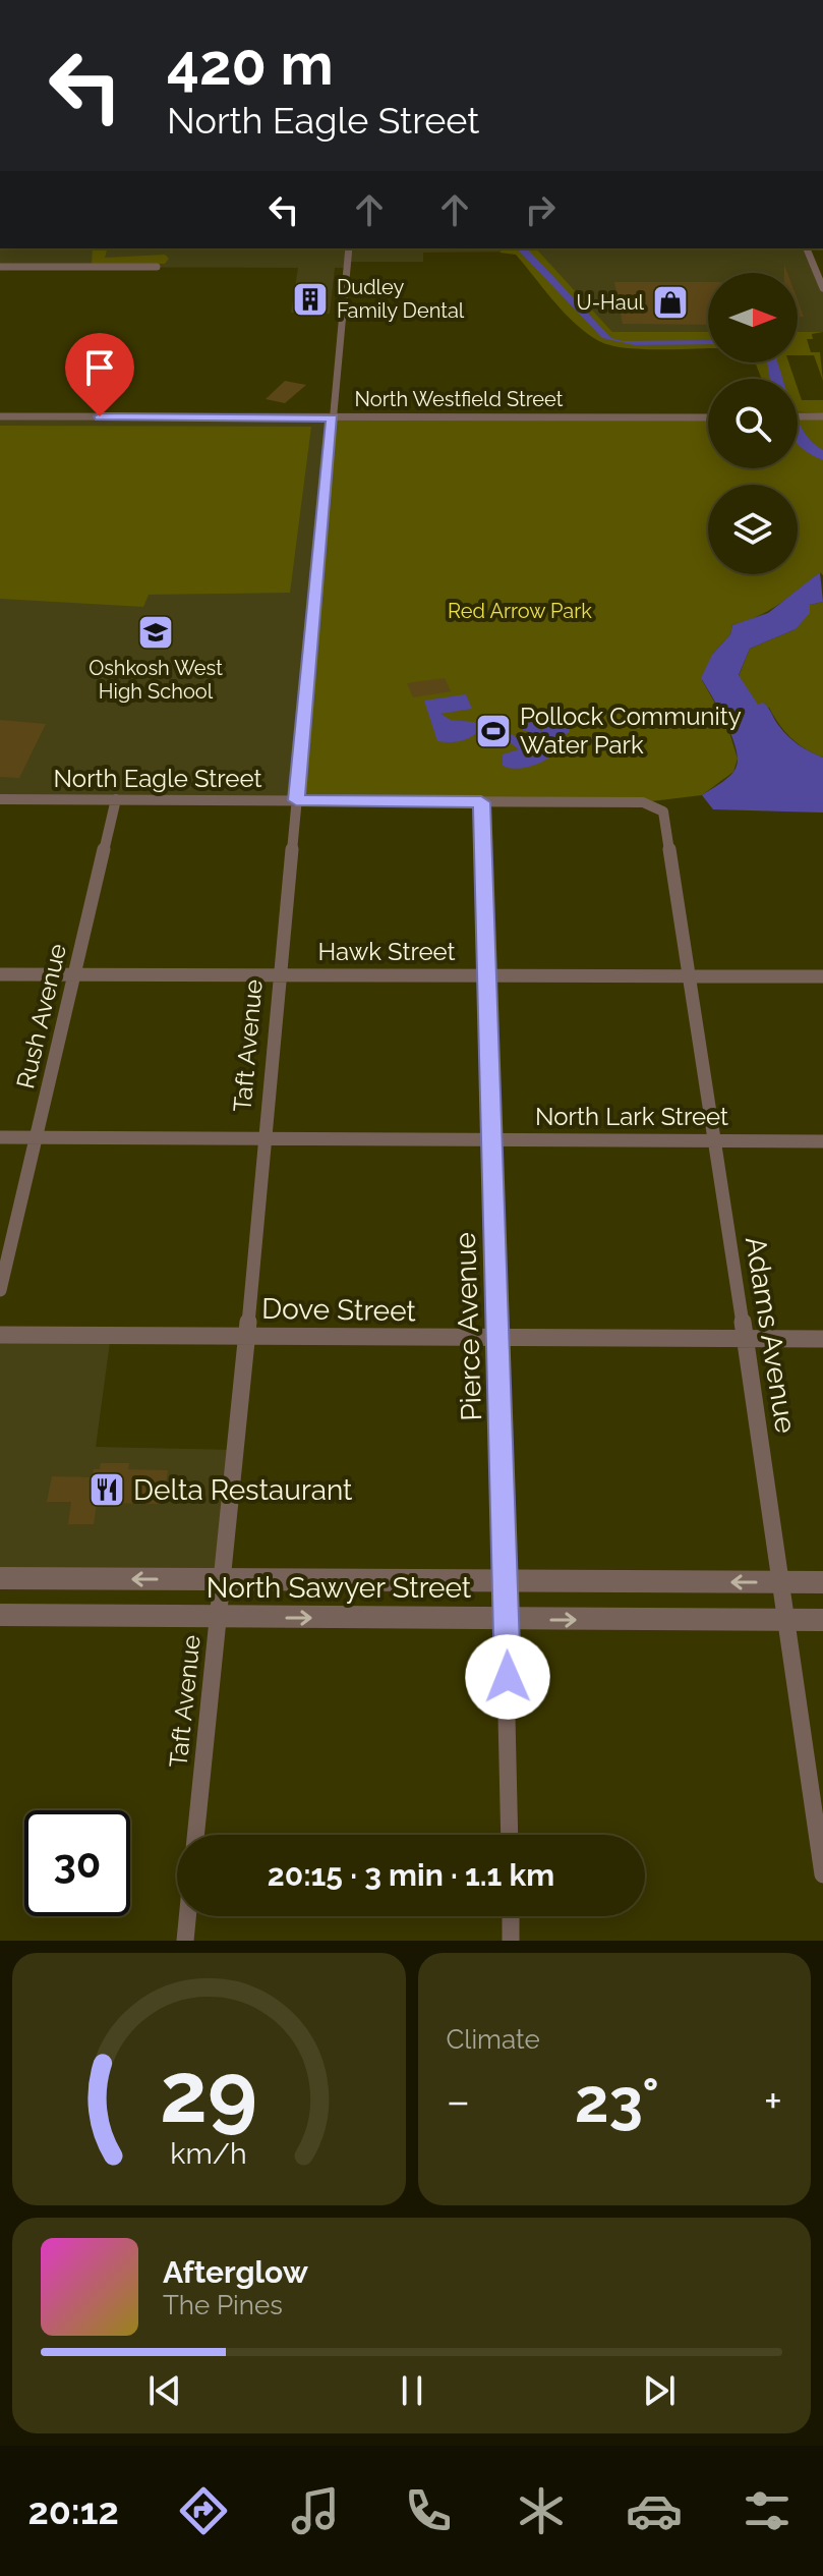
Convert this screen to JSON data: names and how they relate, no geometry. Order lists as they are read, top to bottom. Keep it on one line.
{"streets":{"street":["North Westfield Street","North Eagle Street","Hawk Street","Rush Avenue","Taft Avenue","North Lark Street","Dove Street","Pierce Avenue","Adams Avenue","North Sawyer Street"]},"crossings":[["North Westfield Street","Taft Avenue"],["North Eagle Street","Rush Avenue"],["North Eagle Street","Taft Avenue"],["North Eagle Street","Pierce Avenue"],["North Eagle Street","Adams Avenue"],["Hawk Street","Rush Avenue"],["Hawk Street","Taft Avenue"],["Hawk Street","Pierce Avenue"],["Hawk Street","Adams Avenue"],["Rush Avenue","North Lark Street"],["Taft Avenue","North Lark Street"],["Taft Avenue","Dove Street"],["Taft Avenue","North Sawyer Street"],["North Lark Street","Pierce Avenue"],["North Lark Street","Adams Avenue"],["Dove Street","Pierce Avenue"],["Dove Street","Adams Avenue"],["Pierce Avenue","North Sawyer Street"],["Adams Avenue","North Sawyer Street"]],"parks":["Red Arrow Park"],"places":{"building":["Dudley Family Dental"],"shop":["U-Haul"],"school or university":["Oshkosh West High School"],"sports":["Pollock Community Water Park"],"restaurant":["Delta Restaurant"]},"north":"right","page":{"turn":["420 m","North Eagle Street"],"limit":"30","trip":"20:15 · 3 min · 1.1 km","tile":"Climate","heat":["−","23°","+"],"song":["Afterglow","The Pines"],"tabs":"20:12","gauge":["29","km/h"]}}
